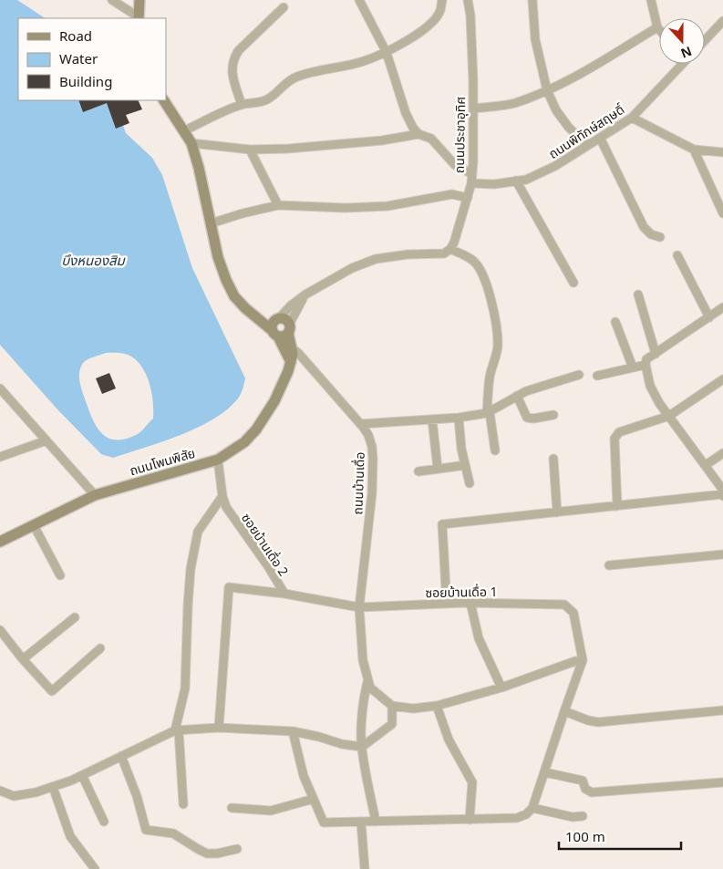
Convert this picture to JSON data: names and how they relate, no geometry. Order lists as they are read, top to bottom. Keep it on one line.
{"streets":{"street":["ถนนพิทักษ์สฤษดิ์","ถนนประชาอุทิศ","ถนนโพนพิสัย","ถนนบ้านเดื่อ","ซอยบ้านเดื่อ 2","ซอยบ้านเดื่อ 1"]},"crossings":[["ถนนพิทักษ์สฤษดิ์","ถนนประชาอุทิศ"],["ถนนโพนพิสัย","ถนนบ้านเดื่อ"],["ถนนโพนพิสัย","ซอยบ้านเดื่อ 2"],["ถนนบ้านเดื่อ","ซอยบ้านเดื่อ 2"],["ถนนบ้านเดื่อ","ซอยบ้านเดื่อ 1"],["ซอยบ้านเดื่อ 2","ซอยบ้านเดื่อ 1"]],"water":["บึงหนองสิม"],"legend":["Road","Water","Building"],"scale_bar":"100 m","north":"bottom"}
